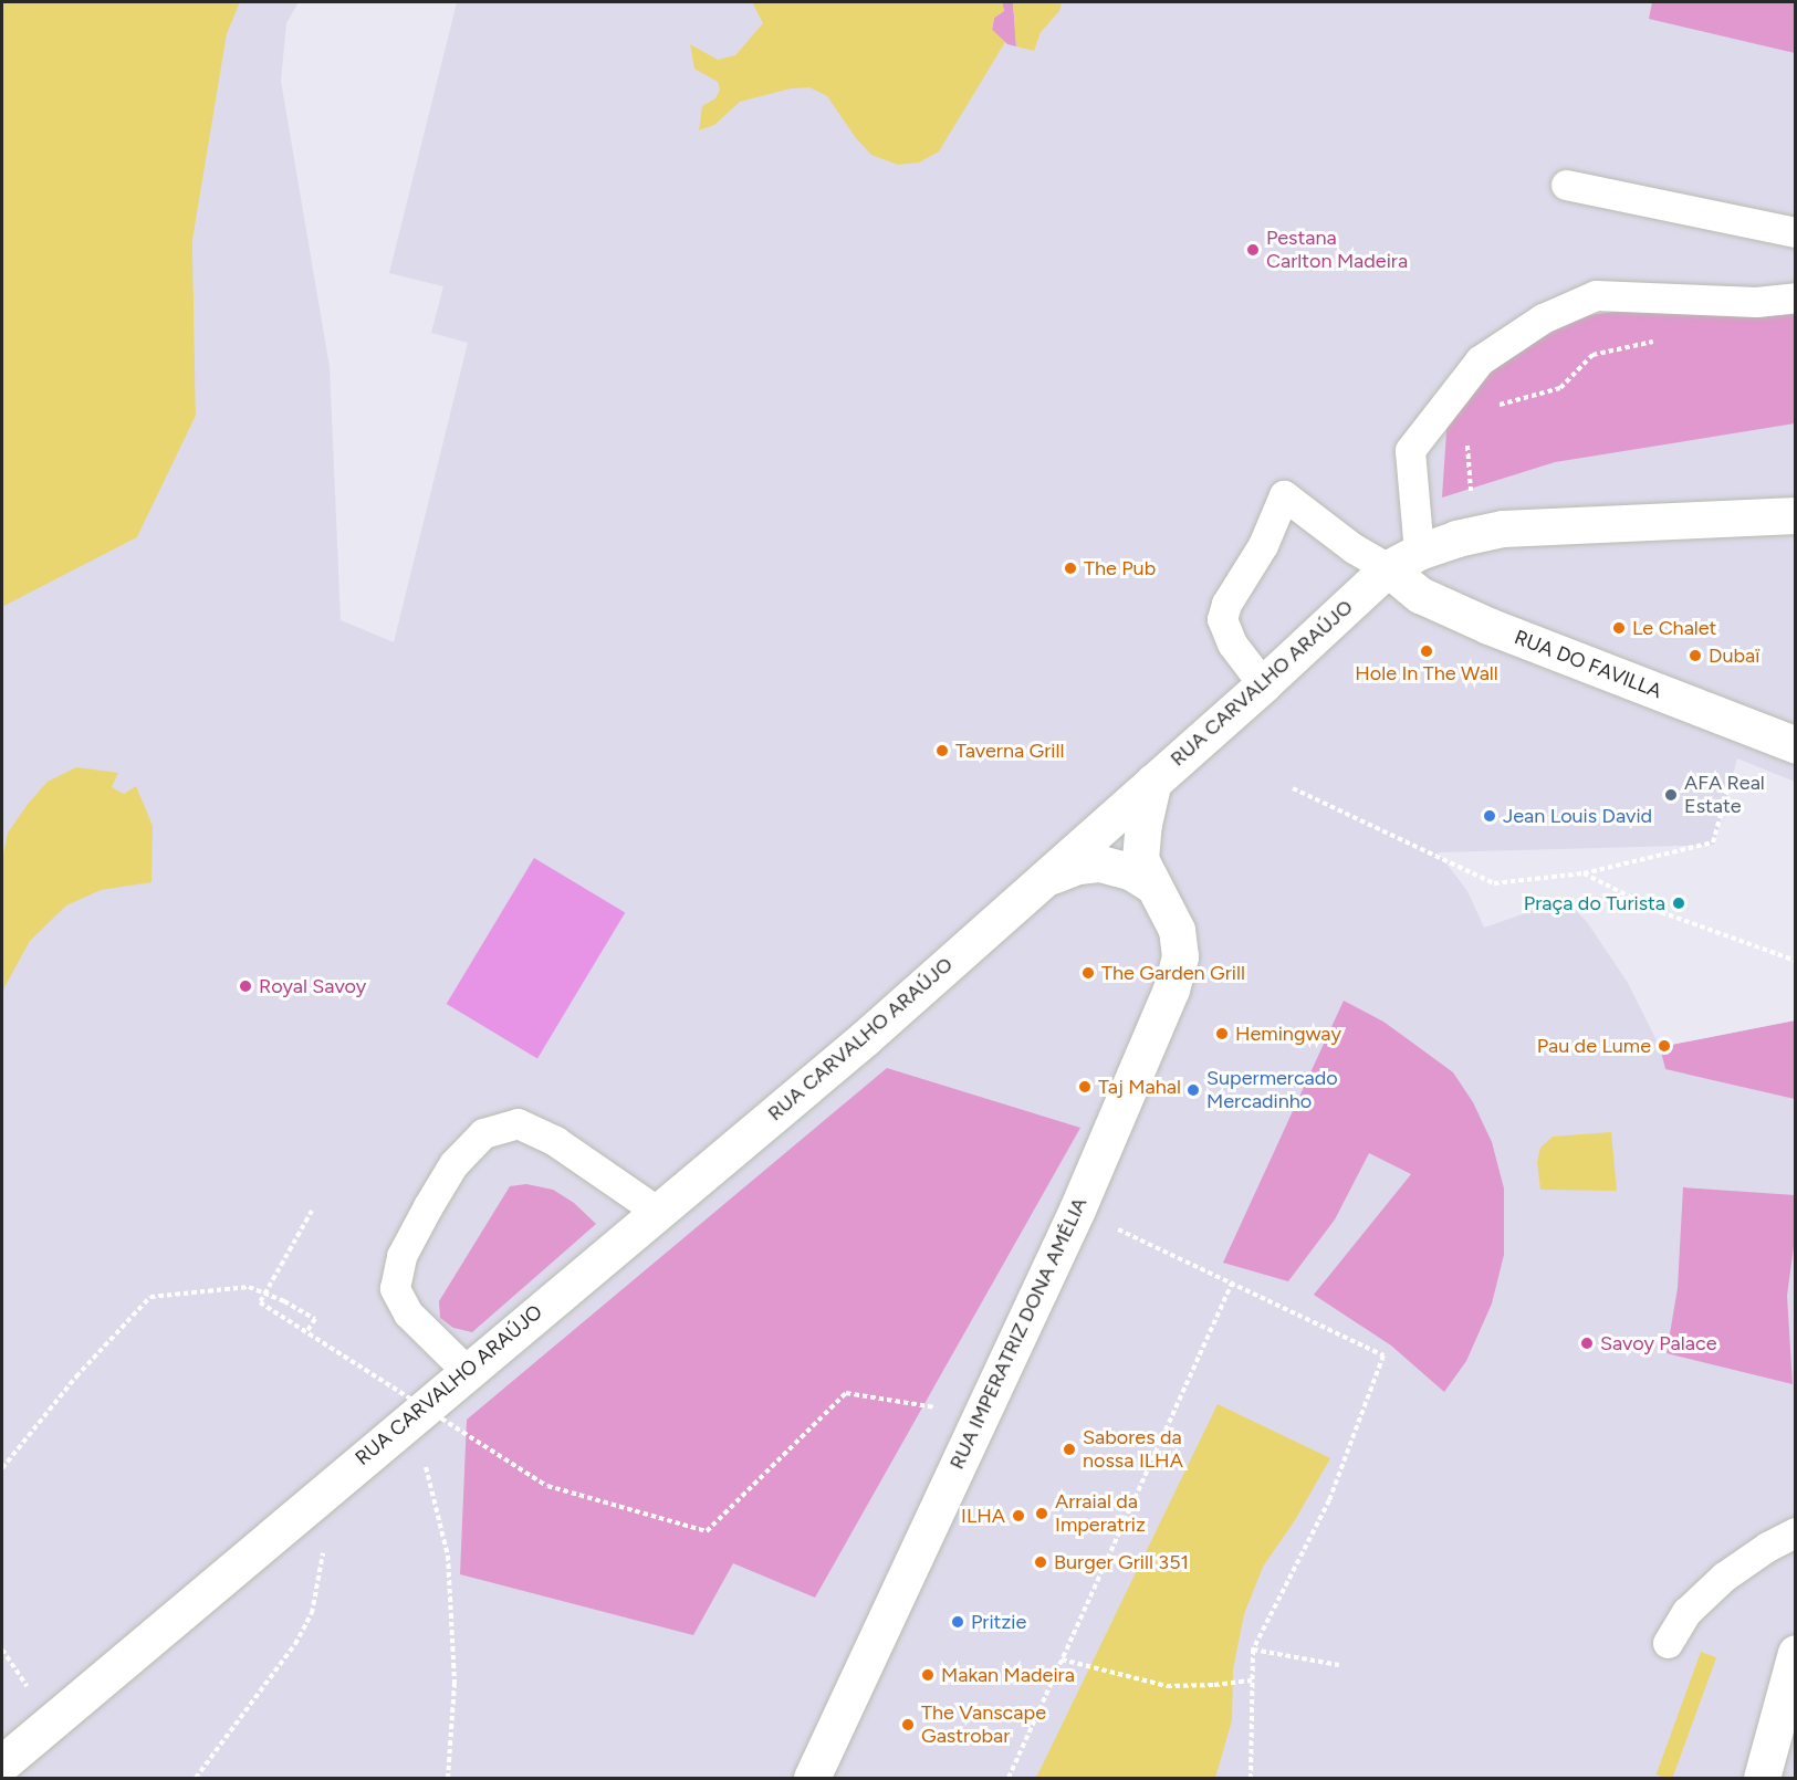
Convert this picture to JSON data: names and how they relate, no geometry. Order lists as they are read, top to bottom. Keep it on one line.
{"streets":{"street":["RUA DO FAVILLA","RUA CARVALHO ARAÚJO","RUA IMPERATRIZ DONA AMÉLIA"]},"crossings":[["RUA DO FAVILLA","RUA CARVALHO ARAÚJO"],["RUA CARVALHO ARAÚJO","RUA IMPERATRIZ DONA AMÉLIA"]],"places":["Pestana Carlton Madeira","The Pub","Le Chalet","Hole In The Wall","Dubaï","Taverna Grill","AFA Real Estate","Jean Louis David","Praça do Turista","The Garden Grill","Royal Savoy","Hemingway","Pau de Lume","Taj Mahal","Supermercado Mercadinho","Savoy Palace","Sabores da nossa ILHA","Arraial da Imperatriz","ILHA","Burger Grill 351","Pritzie","Makan Madeira","The Vanscape Gastrobar"]}
